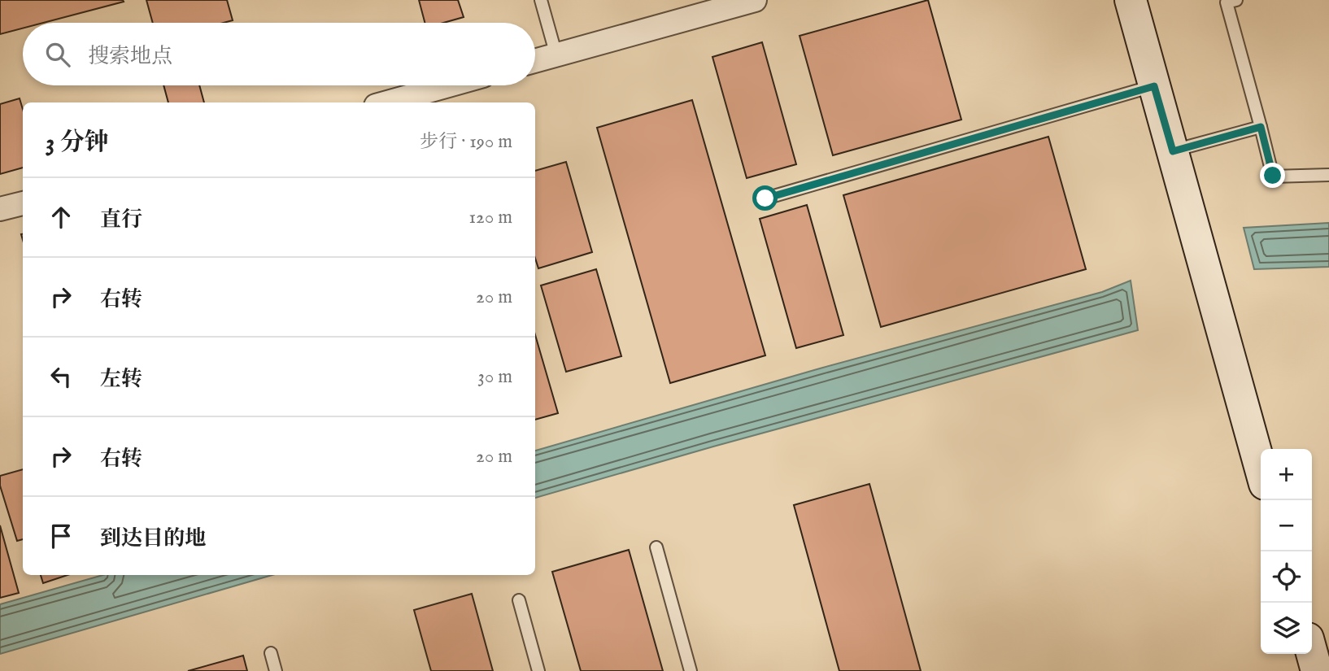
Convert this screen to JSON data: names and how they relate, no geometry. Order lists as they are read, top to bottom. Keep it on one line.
{"page":{"search":"搜索地点","heading":["3 分钟","步行 · 190 m"],"list":[["直行","120 m"],["右转","20 m"],["左转","30 m"],["右转","20 m"],"到达目的地"],"map_buttons":["+","−"]}}
